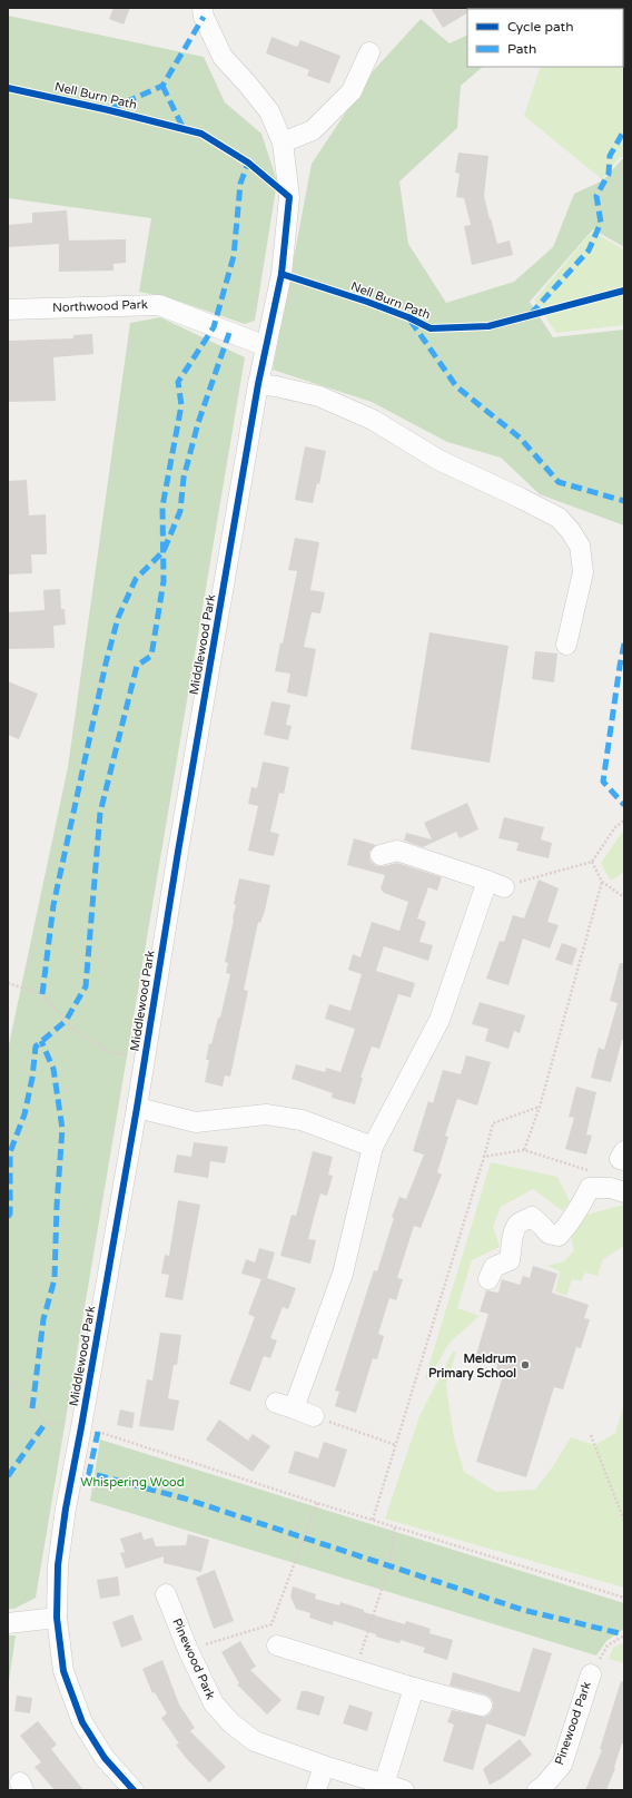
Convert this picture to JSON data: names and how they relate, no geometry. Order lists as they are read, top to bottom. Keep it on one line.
{"streets":{"street":["Northwood Park","Middlewood Park","Pinewood Park"],"cycle path":["Nell Burn Path"]},"crossings":[["Northwood Park","Middlewood Park"]],"parks":["Whispering Wood"],"places":["Meldrum Primary School"],"legend":["Cycle path","Path"]}
